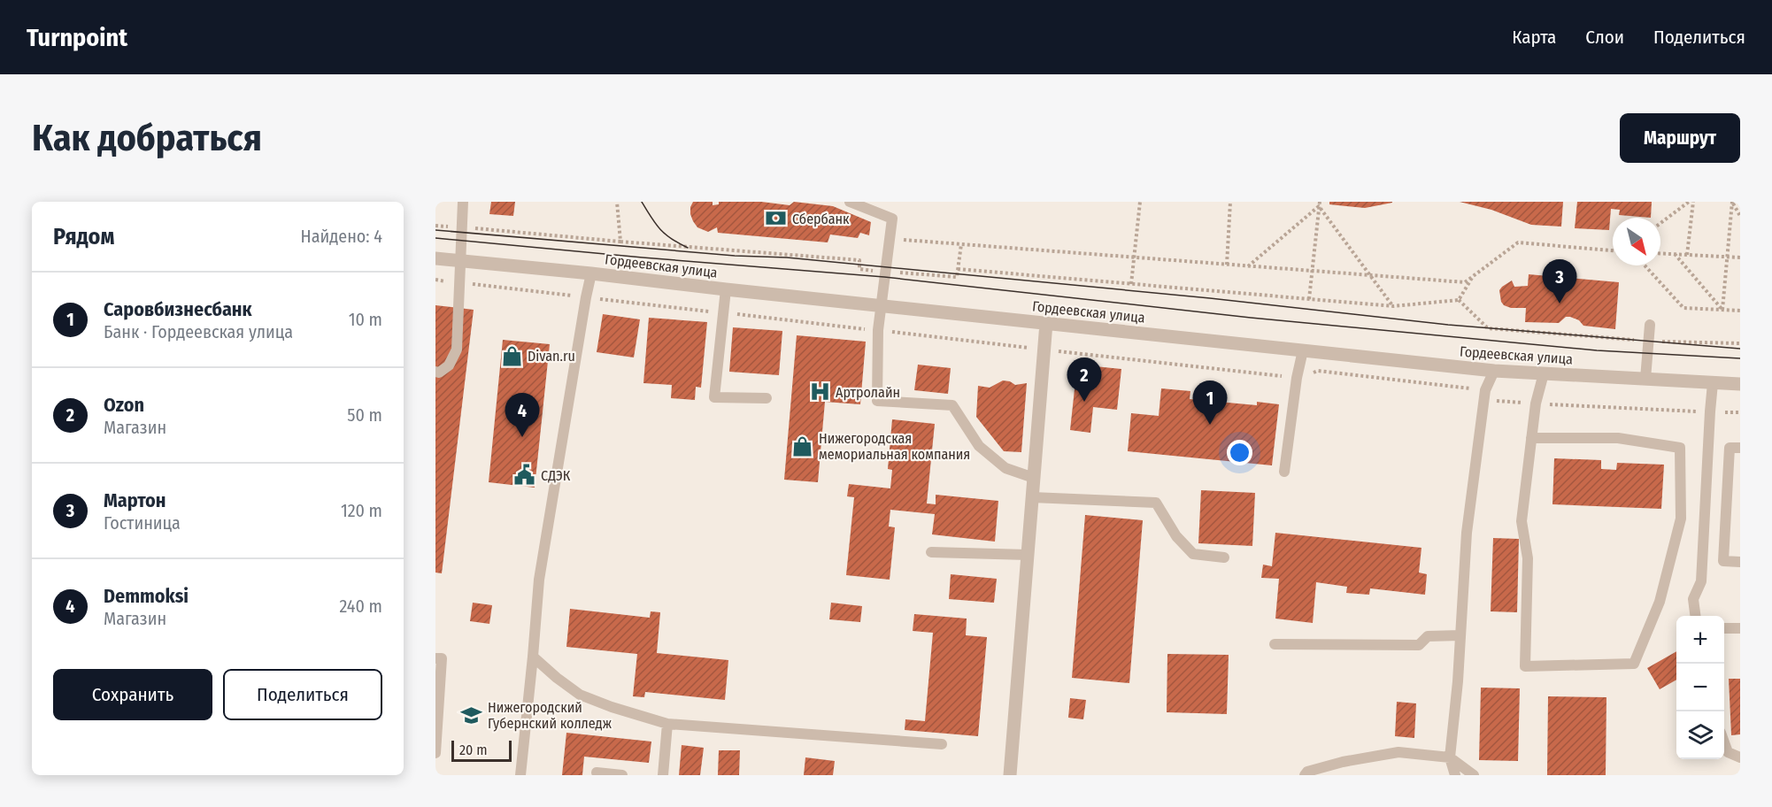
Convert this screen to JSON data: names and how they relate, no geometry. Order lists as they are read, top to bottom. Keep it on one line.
{"streets":{"street":["Гордеевская улица"]},"places":{"bank":["Сбербанк"],"shop":["Divan.ru","Нижегородская мемориальная компания"],"hospital":["Артролайн"],"public building":["СДЭК"],"school or university":["Нижегородский Губернский колледж"]},"scale_bar":"20 m","north":"bottom right","page":{"header":"Turnpoint","nav":["Карта","Слои","Поделиться"],"buttons":["Маршрут",["Сохранить","Поделиться"]],"title":"Как добраться","heading":["Рядом","Найдено: 4"],"pins":["3","2","1","4"],"list":[{"mark":"1","name":"Саровбизнесбанк","note":"Банк · Гордеевская улица","value":"10 m"},{"mark":"2","name":"Ozon","note":"Магазин","value":"50 m"},{"mark":"3","name":"Мартон","note":"Гостиница","value":"120 m"},{"mark":"4","name":"Demmoksi","note":"Магазин","value":"240 m"}],"map_buttons":["+","−"],"scale":"20 m"}}
